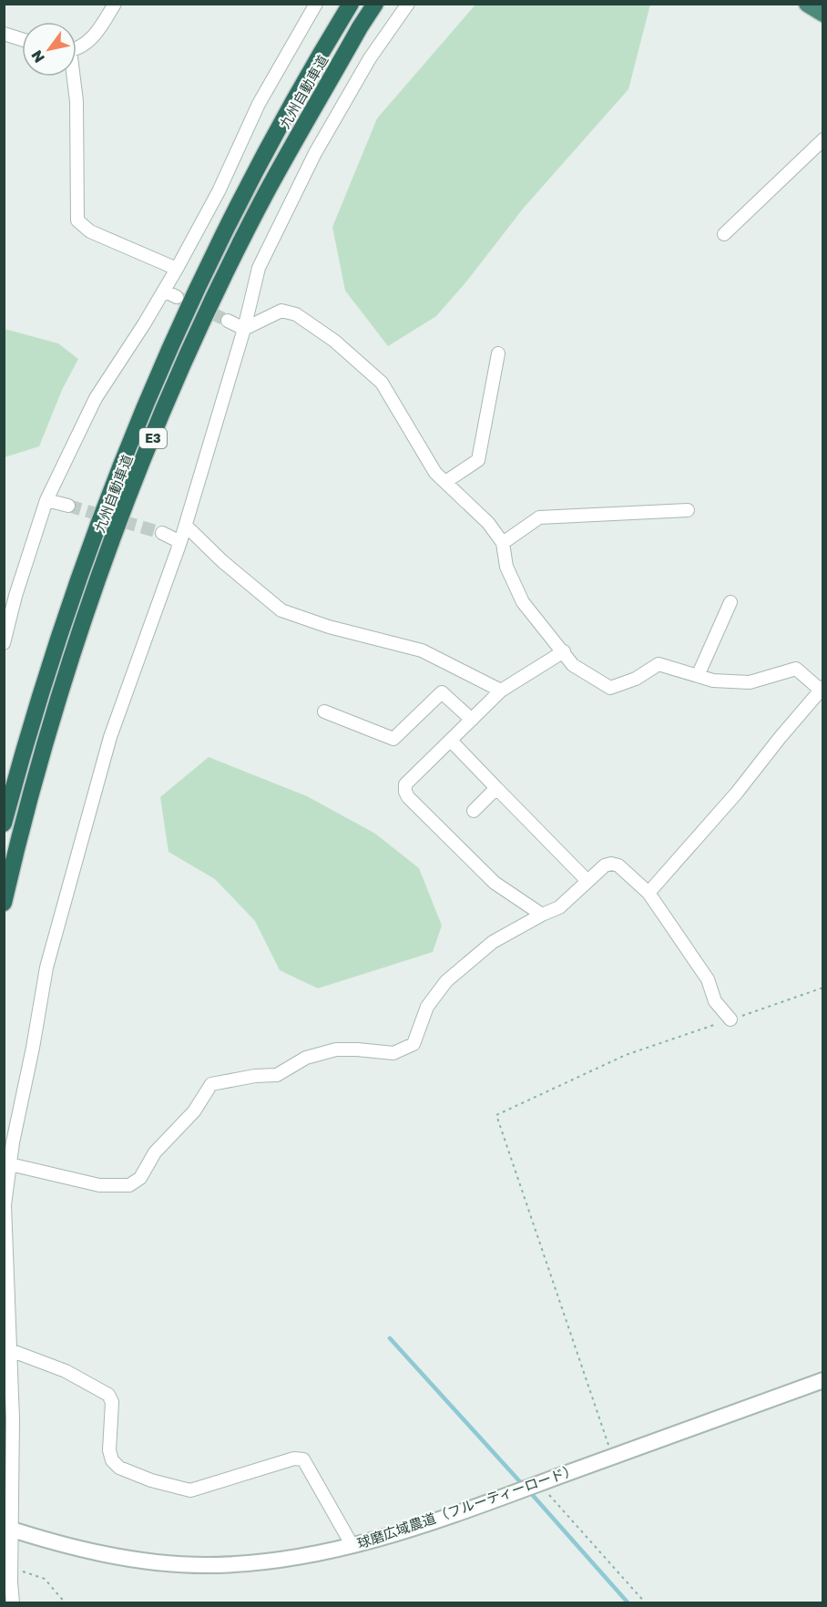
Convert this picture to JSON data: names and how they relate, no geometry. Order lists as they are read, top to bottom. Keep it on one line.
{"streets":{"highway":["九州自動車道","E3"],"street":["球磨広域農道（フルーティーロード）"]},"north":"bottom left"}
